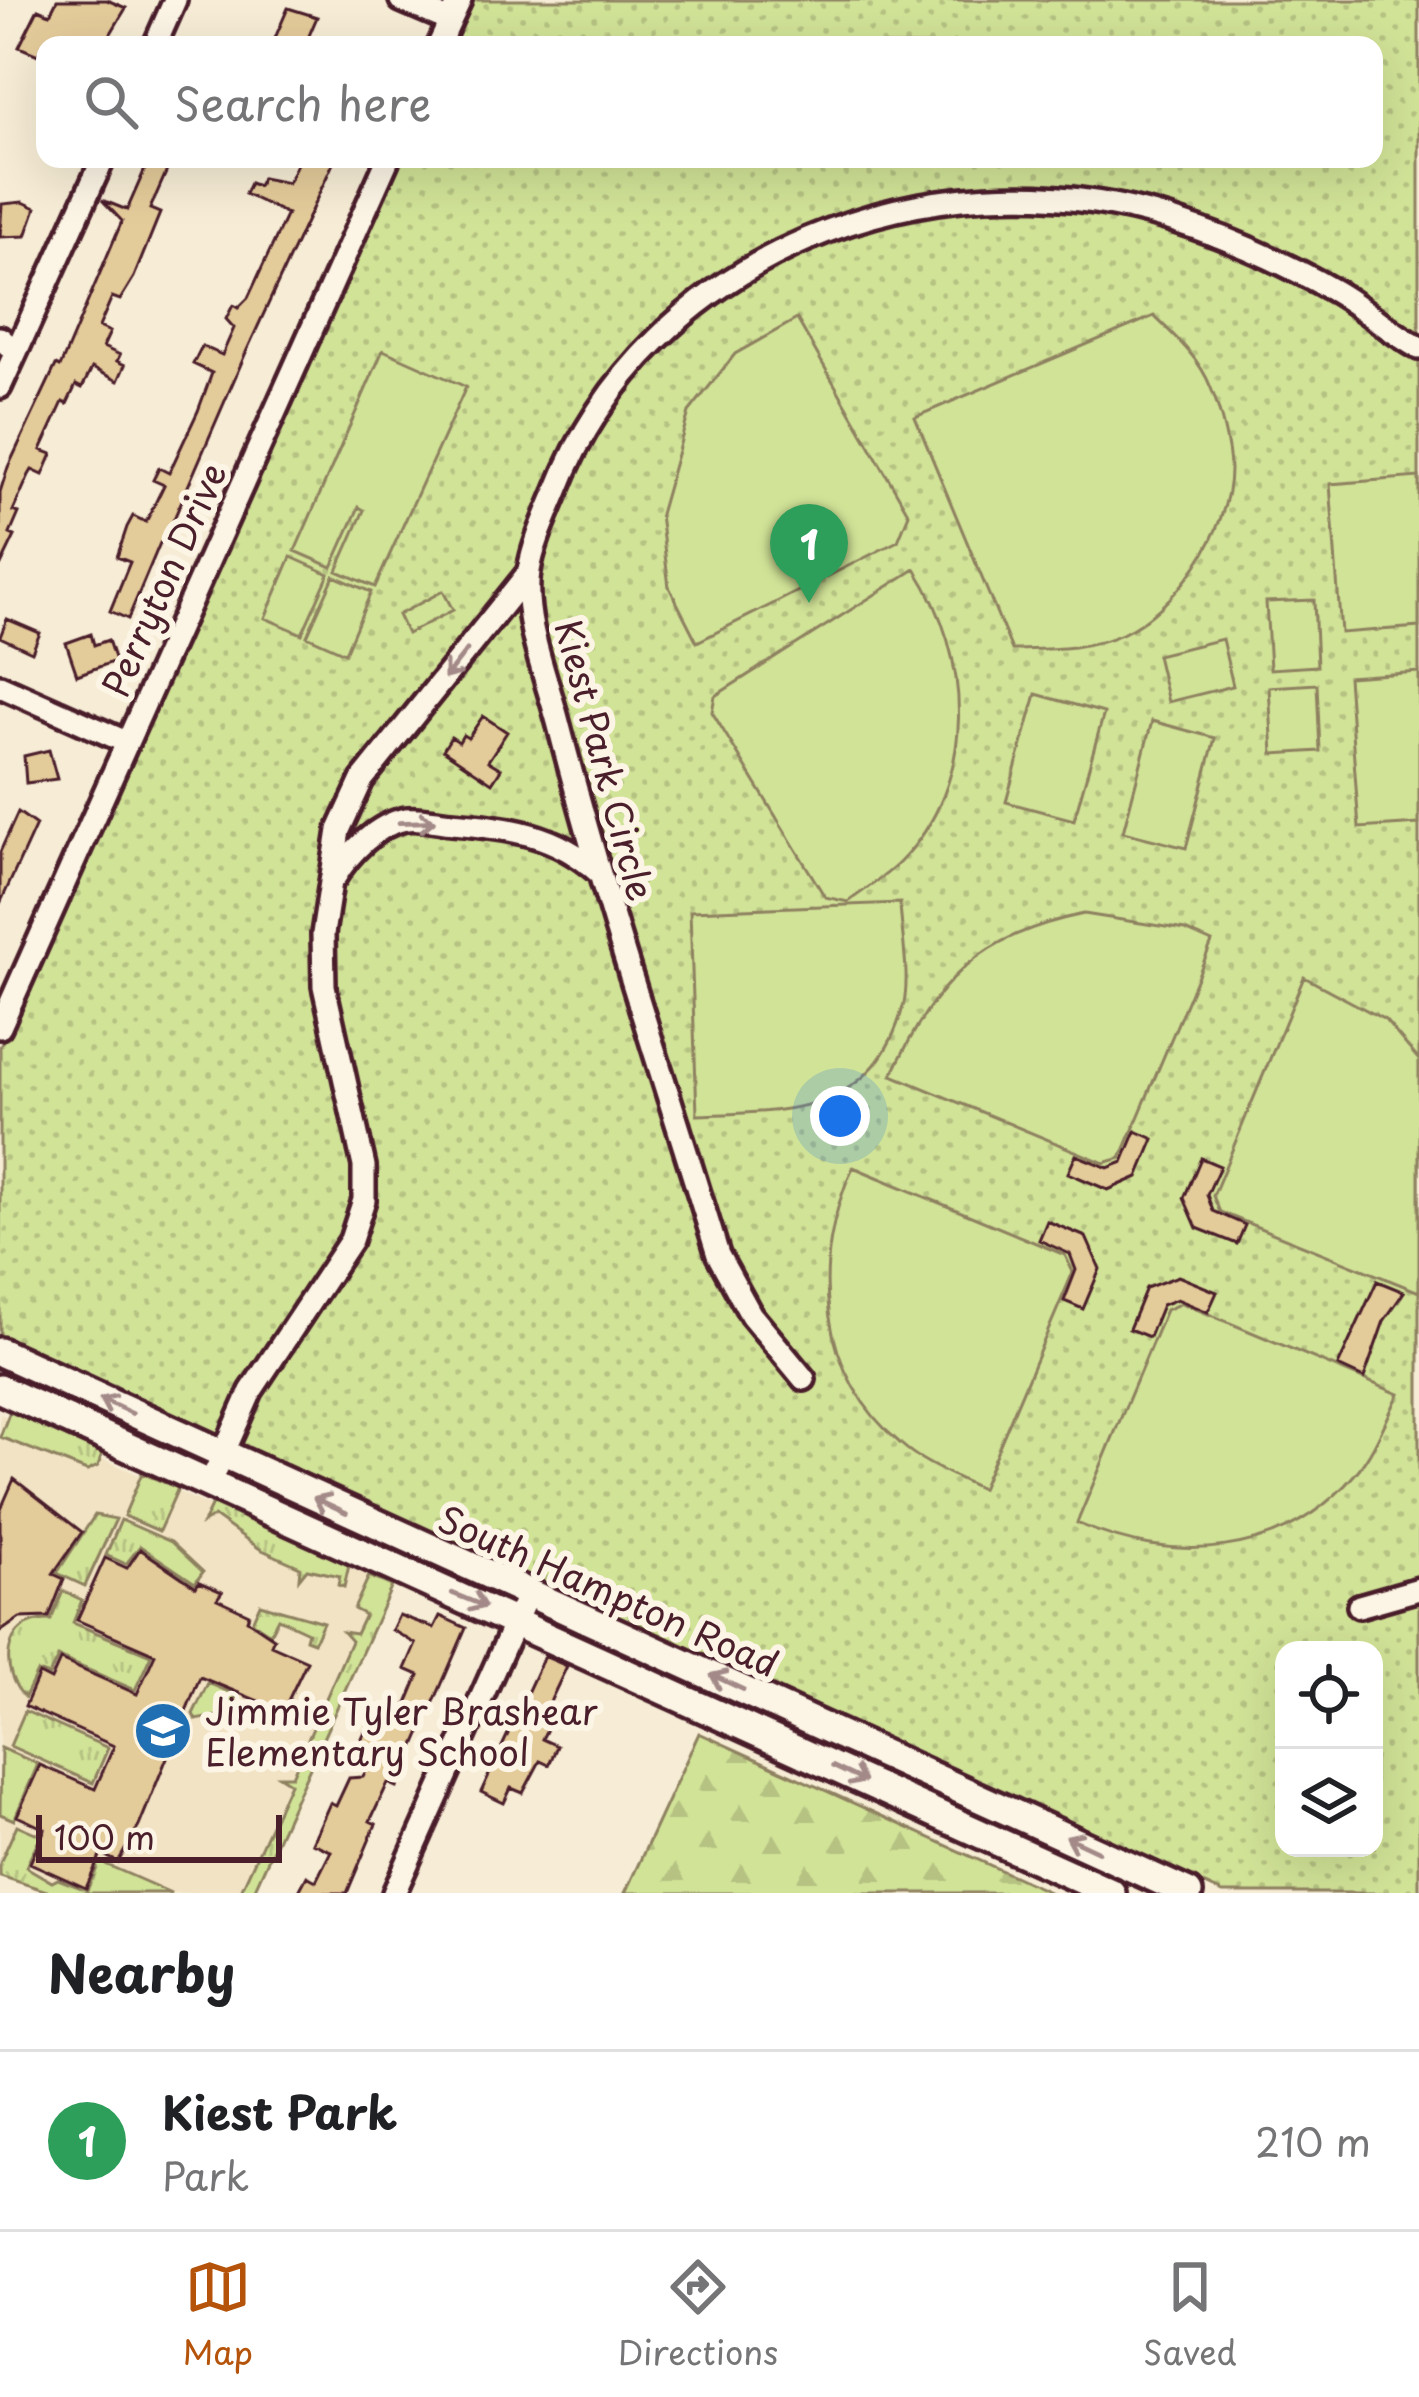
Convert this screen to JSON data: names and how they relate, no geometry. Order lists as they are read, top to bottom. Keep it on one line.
{"streets":{"main road":["South Hampton Road"],"street":["Perryton Drive","Kiest Park Circle"]},"places":{"school or university":["Jimmie Tyler Brashear Elementary School"]},"scale_bar":"100 m","page":{"search":"Search here","pins":"1","scale":"100 m","heading":"Nearby","list":[{"mark":"1","name":"Kiest Park","note":"Park","value":"210 m"}],"nav":["Map","Directions","Saved"]}}
